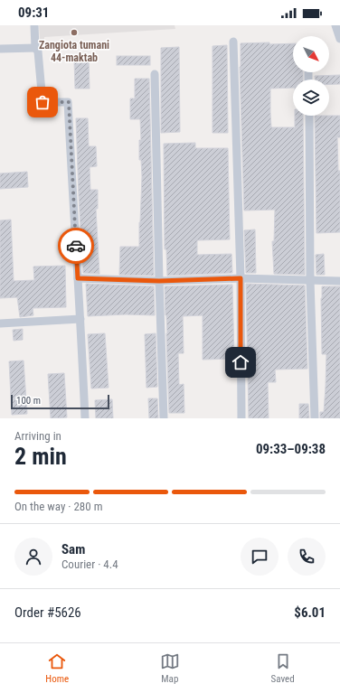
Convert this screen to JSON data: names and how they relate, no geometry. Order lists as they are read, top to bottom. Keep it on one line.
{"places":["Zangiota tumani 44-maktab"],"scale_bar":"100 m","north":"bottom right","page":{"status":"09:31","scale":"100 m","heading":["2 min","Arriving in","09:33–09:38"],"panel":["Sam","Courier · 4.4","Order #5626","$6.01"],"bar":"On the way · 280 m","tabs":["Home","Map","Saved"]}}
